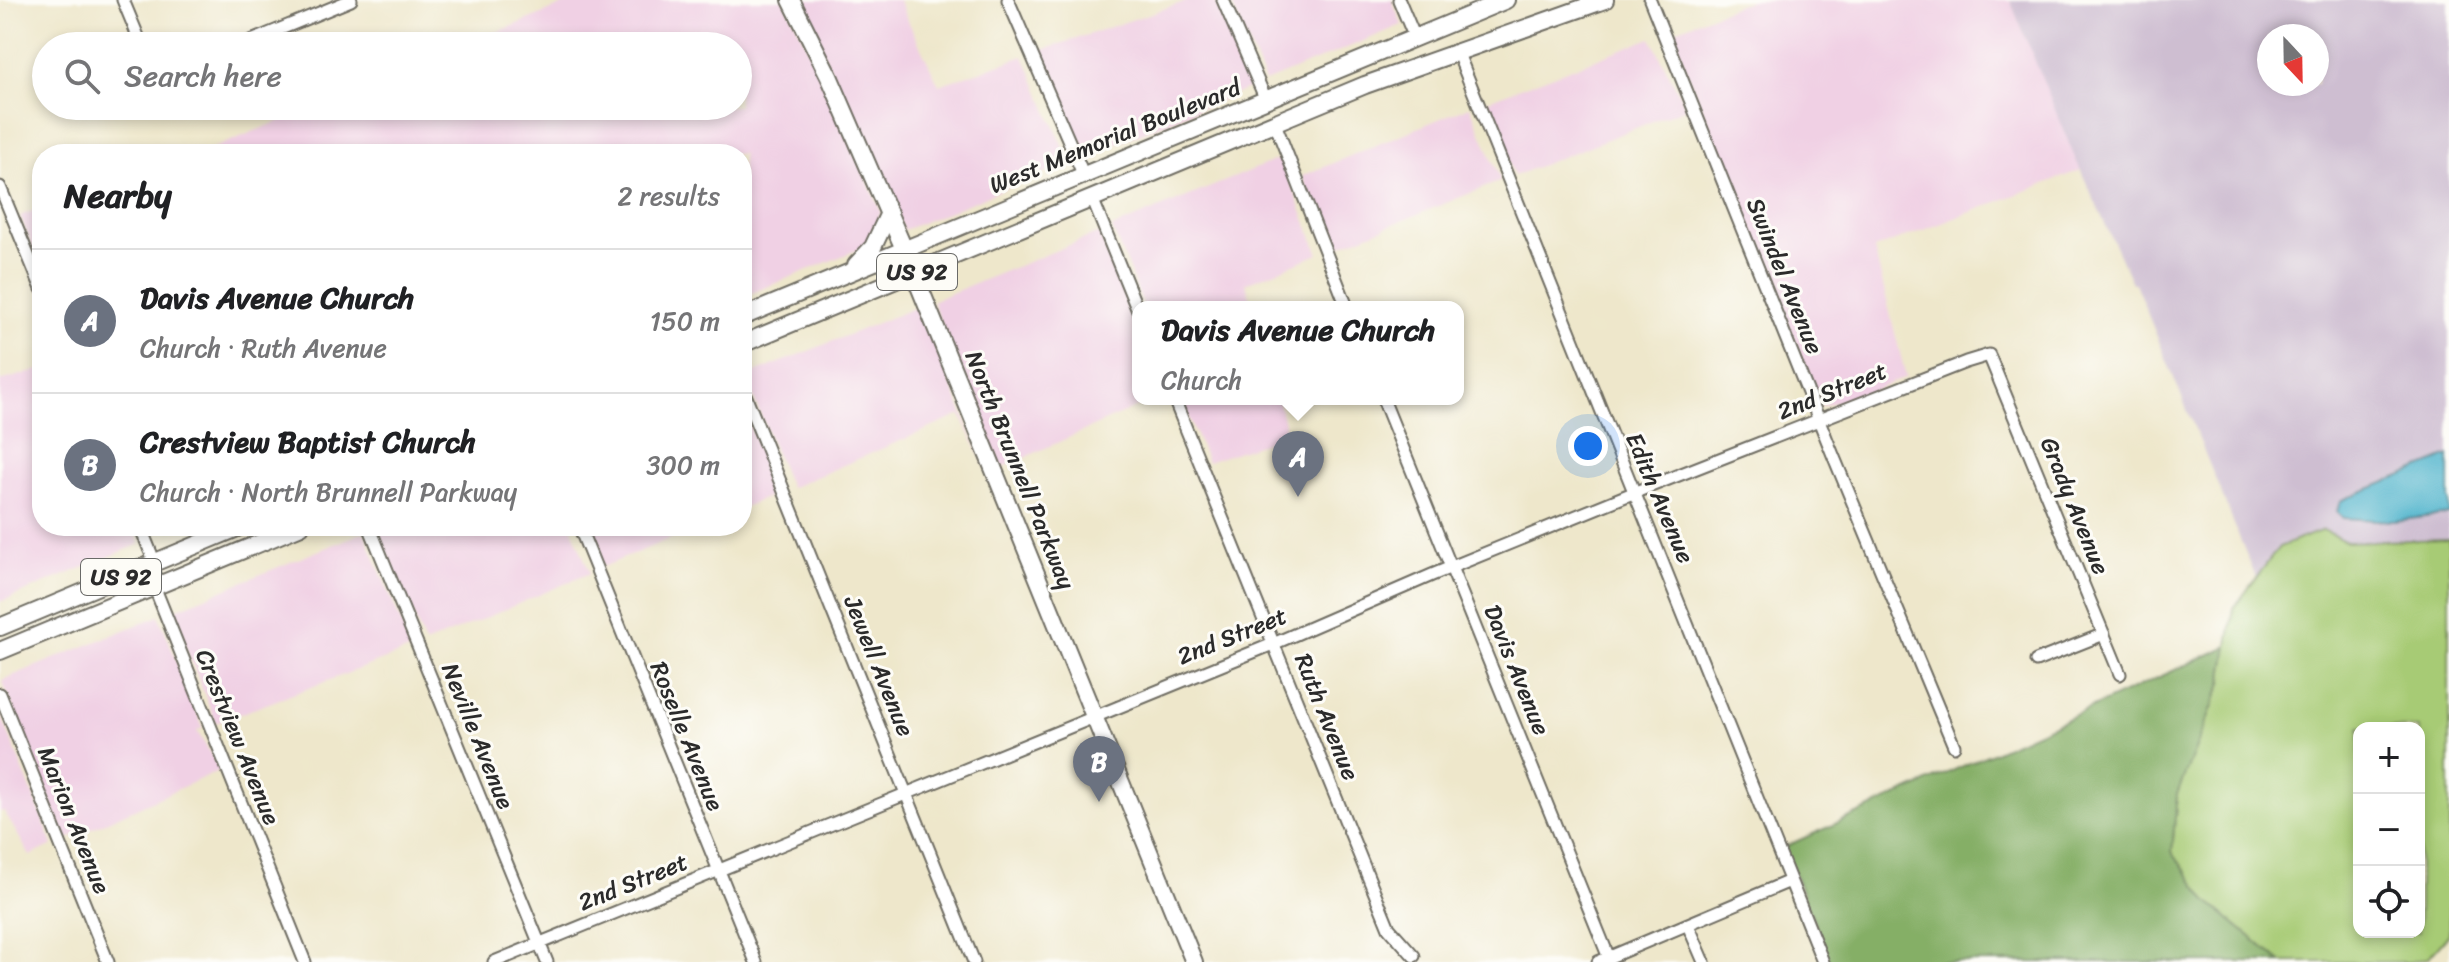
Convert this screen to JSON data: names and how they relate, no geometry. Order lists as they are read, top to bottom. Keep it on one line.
{"streets":{"main road":["West Memorial Boulevard","US 92","North Brunnell Parkway"],"street":["Swindel Avenue","2nd Street","Edith Avenue","Grady Avenue","Jewell Avenue","Davis Avenue","Ruth Avenue","Neville Avenue","Roselle Avenue","Crestview Avenue","Marion Avenue"]},"crossings":[["West Memorial Boulevard","US 92"],["West Memorial Boulevard","North Brunnell Parkway"],["West Memorial Boulevard","Edith Avenue"],["US 92","Edith Avenue"],["US 92","Crestview Avenue"],["Swindel Avenue","2nd Street"],["2nd Street","North Brunnell Parkway"],["2nd Street","Edith Avenue"],["2nd Street","Grady Avenue"],["2nd Street","Jewell Avenue"],["2nd Street","Davis Avenue"],["2nd Street","Ruth Avenue"],["2nd Street","Neville Avenue"],["2nd Street","Roselle Avenue"]],"north":"bottom","page":{"search":"Search here","heading":["Nearby","2 results"],"list":[{"mark":"A","name":"Davis Avenue Church","note":"Church · Ruth Avenue","value":"150 m"},{"mark":"B","name":"Crestview Baptist Church","note":"Church · North Brunnell Parkway","value":"300 m"}],"popup":["Davis Avenue Church","Church"],"pins":["A","B"],"map_buttons":["+","−"]}}
